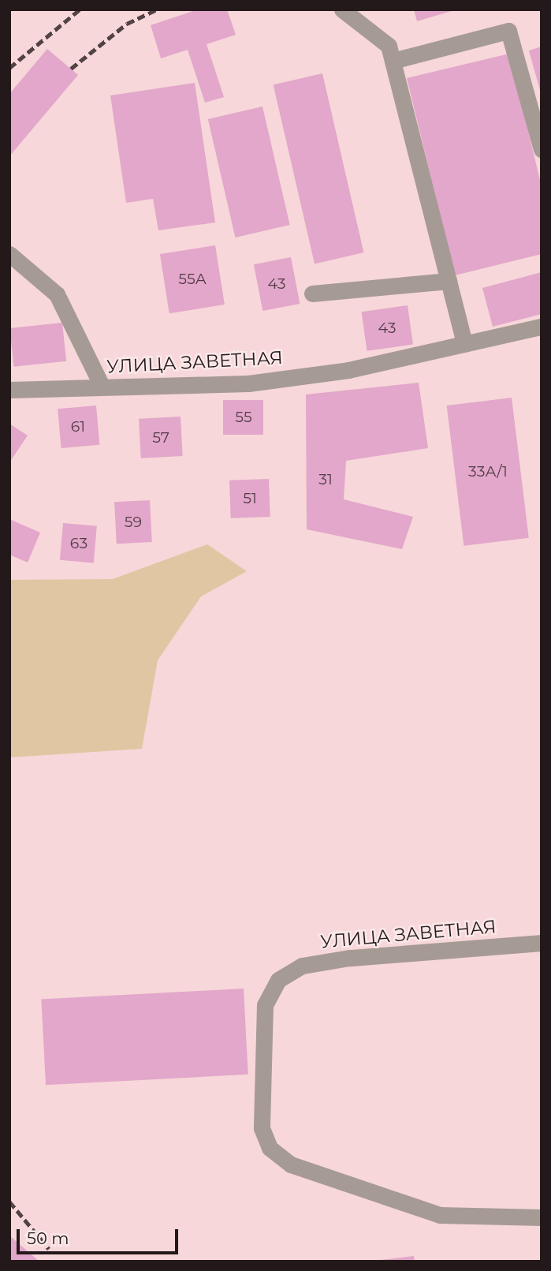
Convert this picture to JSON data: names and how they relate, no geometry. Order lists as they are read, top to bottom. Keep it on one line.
{"streets":{"street":["УЛИЦА ЗАВЕТНАЯ"]},"house_numbers":["55А","43","43","55","61","57","33А/1","31","51","59","63"],"scale_bar":"50 m"}
